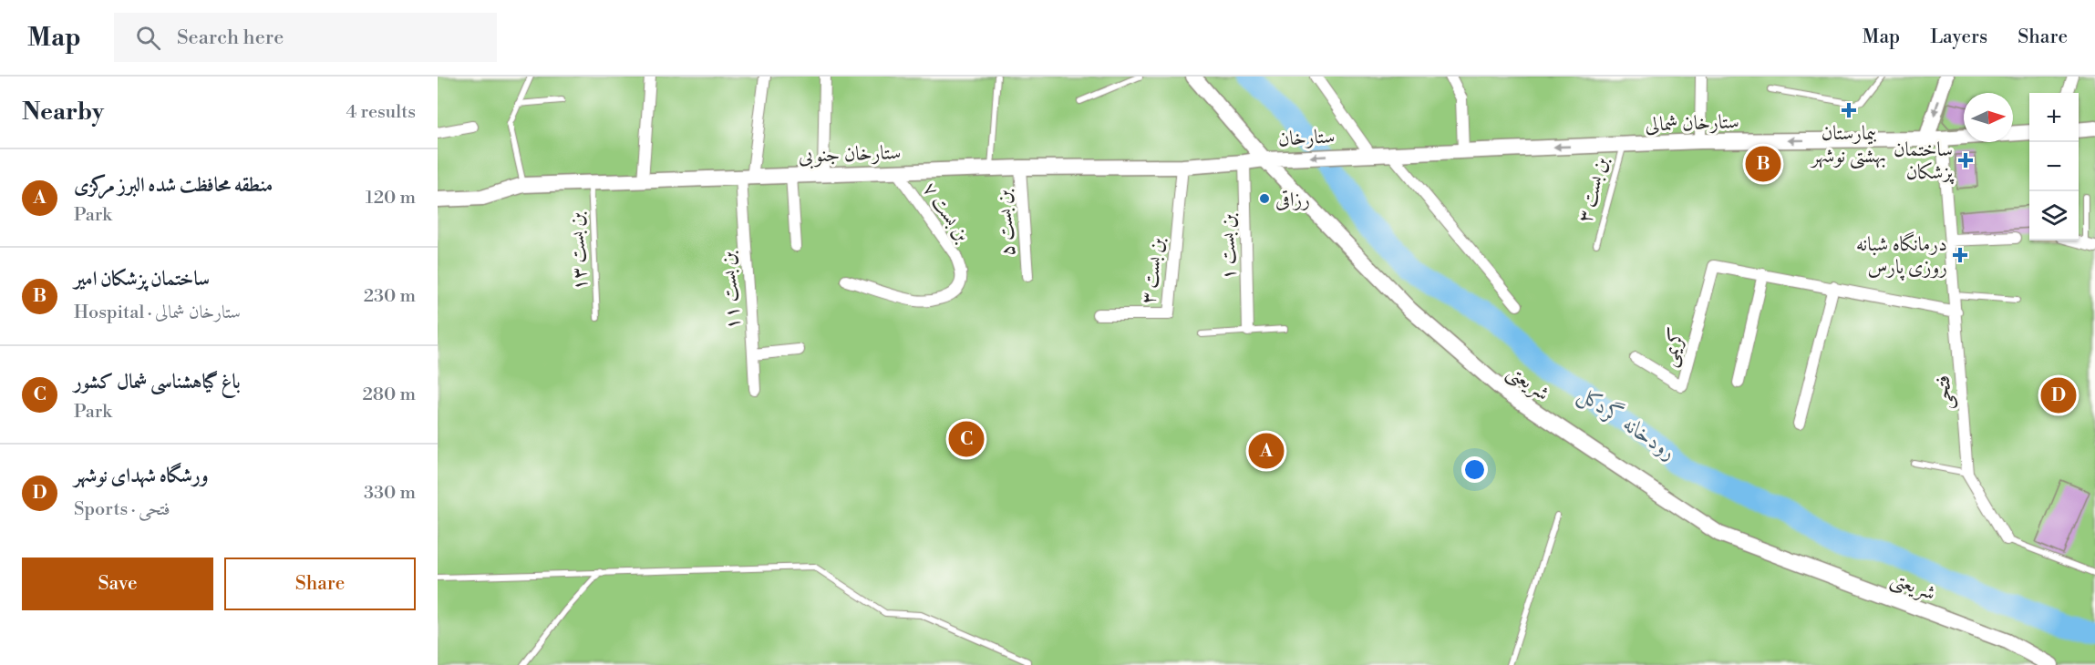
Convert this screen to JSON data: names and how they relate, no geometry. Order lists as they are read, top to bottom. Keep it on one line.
{"streets":{"main road":["ستارخان شمالی","ستارخان","ستارخان جنوبی","شریعتی"],"street":["بن بست ۳","بن بست ۷","بن بست ۵","بن بست ۱","بن بست ۱۱","کریمی","فتحی"],"lane":["بن بست ۱۳"]},"crossings":[["ستارخان شمالی","ستارخان"],["ستارخان شمالی","بن بست ۳"],["ستارخان شمالی","فتحی"],["ستارخان","ستارخان جنوبی"],["ستارخان","شریعتی"],["ستارخان جنوبی","بن بست ۳"],["ستارخان جنوبی","بن بست ۷"],["ستارخان جنوبی","بن بست ۵"],["ستارخان جنوبی","بن بست ۱"],["ستارخان جنوبی","بن بست ۱۳"],["ستارخان جنوبی","بن بست ۱۱"],["ستارخان جنوبی","شریعتی"]],"one_way":["ستارخان شمالی","ستارخان"],"water":["رودخانه گردکل"],"places":{"health":["بیمارستان بهشتی نوشهر","ساختمان پزشکان","درمانگاه شبانه روزی پارس"],"other":["رزاقی"]},"north":"right","page":{"header":"Map","search":"Search here","nav":["Map","Layers","Share"],"heading":["Nearby","4 results"],"map_buttons":["+","−"],"pins":["B","D","C","A"],"list":[{"mark":"A","name":"منطقه محافظت شده البرز مرکزی","note":"Park","value":"120 m"},{"mark":"B","name":"ساختمان پزشکان امیر","note":"Hospital · ستارخان شمالی","value":"230 m"},{"mark":"C","name":"باغ گیاهشناسی شمال کشور","note":"Park","value":"280 m"},{"mark":"D","name":"ورشگاه شهدای نوشهر","note":"Sports · فتحی","value":"330 m"}],"buttons":["Save","Share"]}}
